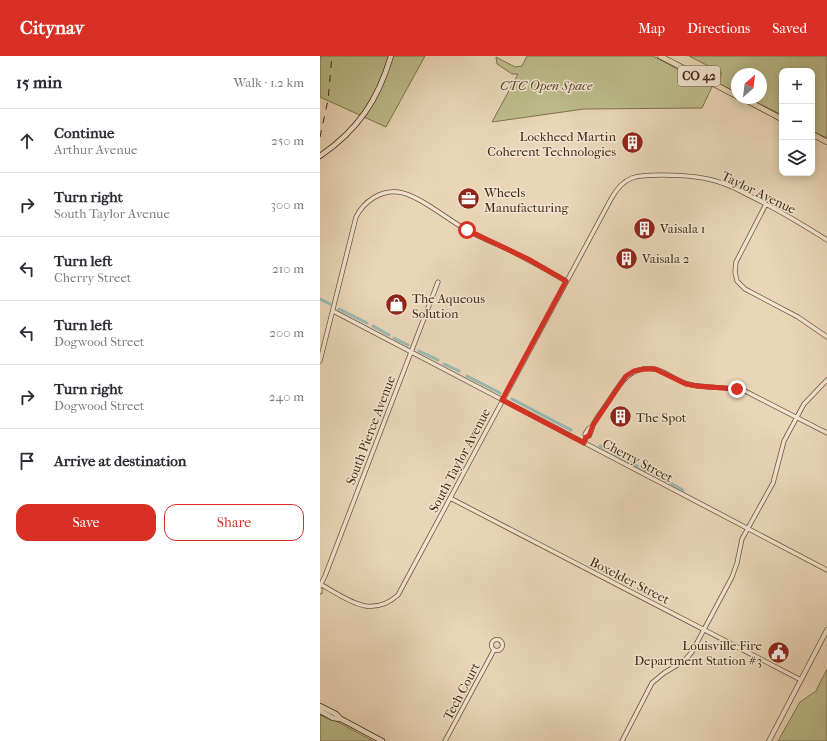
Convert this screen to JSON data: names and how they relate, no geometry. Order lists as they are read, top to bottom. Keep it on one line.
{"streets":{"main road":["CO 42"],"street":["Taylor Avenue","South Pierce Avenue","South Taylor Avenue","Cherry Street","Boxelder Street","Tech Court"]},"crossings":[["Taylor Avenue","South Taylor Avenue"],["South Pierce Avenue","South Taylor Avenue"],["South Pierce Avenue","Cherry Street"],["South Taylor Avenue","Cherry Street"],["South Taylor Avenue","Boxelder Street"]],"parks":["CTC Open Space"],"places":{"building":["Lockheed Martin Coherent Technologies","Vaisala 1","Vaisala 2","The Spot"],"office":["Wheels Manufacturing"],"shop":["The Aqueous Solution"],"public building":["Louisville Fire Department Station #3"]},"north":"top right","page":{"header":"Citynav","nav":["Map","Directions","Saved"],"heading":["15 min","Walk · 1.2 km"],"map_buttons":["+","−"],"list":[["Continue","Arthur Avenue","250 m"],["Turn right","South Taylor Avenue","300 m"],["Turn left","Cherry Street","210 m"],["Turn left","Dogwood Street","200 m"],["Turn right","Dogwood Street","240 m"],"Arrive at destination"],"buttons":["Save","Share"]}}
